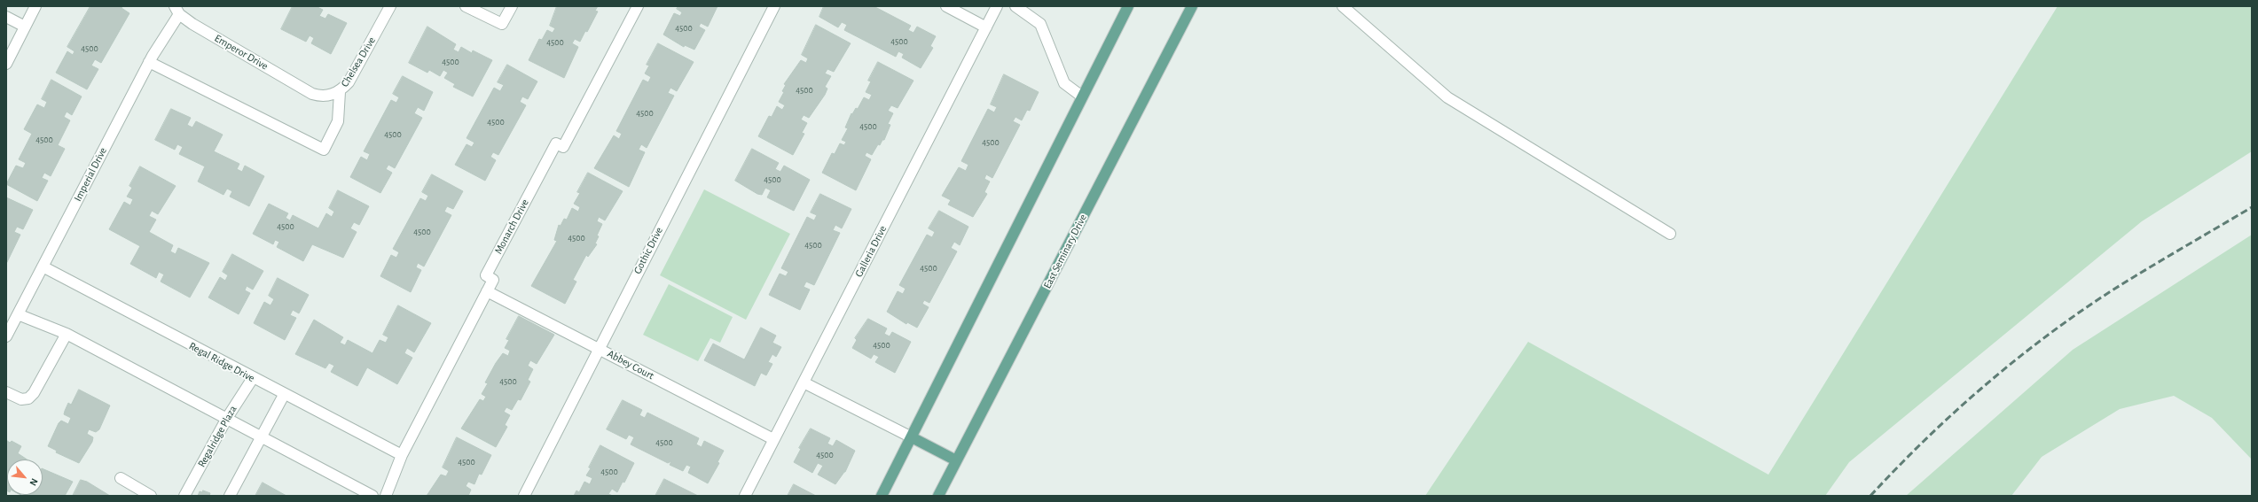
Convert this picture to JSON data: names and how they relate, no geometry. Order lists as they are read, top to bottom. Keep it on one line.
{"streets":{"main road":["East Seminary Drive"],"lane":["Emperor Drive","Chelsea Drive","Imperial Drive","Monarch Drive","Gothic Drive","Galleria Drive","Regal Ridge Drive","Abbey Court","Regalridge Plaza"]},"crossings":[["Emperor Drive","Chelsea Drive"],["Emperor Drive","Imperial Drive"],["Imperial Drive","Regal Ridge Drive"],["Monarch Drive","Regal Ridge Drive"],["Monarch Drive","Abbey Court"],["Gothic Drive","Abbey Court"],["Galleria Drive","Abbey Court"],["Regal Ridge Drive","Regalridge Plaza"]],"house_numbers":["4500","4500","4500","4500","4500","4500","4500","4500","4500","4500","4500","4500","4500","4500","4500","4500","4500","4500","4500","4500","4500","4500","4500","4500"],"north":"bottom right"}
